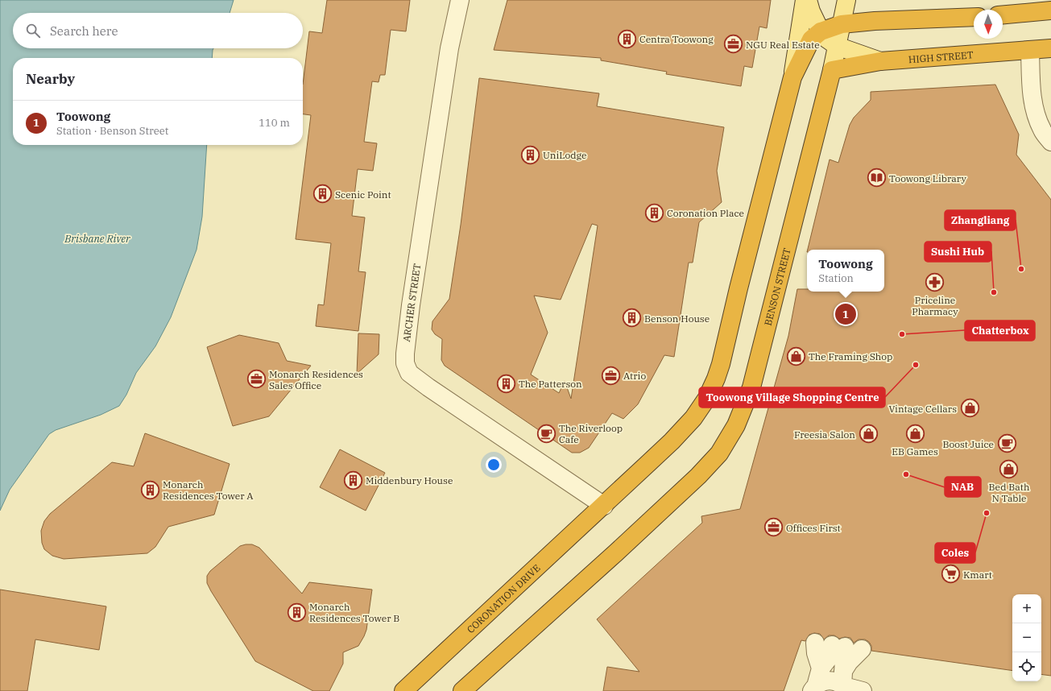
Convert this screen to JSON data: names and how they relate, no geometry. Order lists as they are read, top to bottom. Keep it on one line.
{"streets":{"highway":["HIGH STREET","BENSON STREET","CORONATION DRIVE"],"street":["ARCHER STREET"]},"crossings":[["HIGH STREET","BENSON STREET"],["ARCHER STREET","CORONATION DRIVE"]],"water":["Brisbane River"],"places":{"building":["Centra Toowong","UniLodge","Scenic Point","Coronation Place","Benson House","The Patterson","Middenbury House","Monarch Residences Tower A","Monarch Residences Tower B"],"office":["NGU Real Estate","Atrio","Monarch Residences Sales Office","Offices First"],"library":["Toowong Library"],"other":["Zhangliang","Sushi Hub","Chatterbox","Toowong Village Shopping Centre","NAB","Coles"],"pharmacy":["Priceline Pharmacy"],"shop":["The Framing Shop","Vintage Cellars","Freesia Salon","EB Games","Bed Bath N Table"],"cafe":["The Riverloop Cafe","Boost Juice"],"supermarket":["Kmart"]},"north":"bottom","page":{"search":"Search here","heading":"Nearby","list":[{"mark":"1","name":"Toowong","note":"Station · Benson Street","value":"110 m"}],"popup":["Toowong","Station"],"pins":"1","map_buttons":["+","−"]}}
